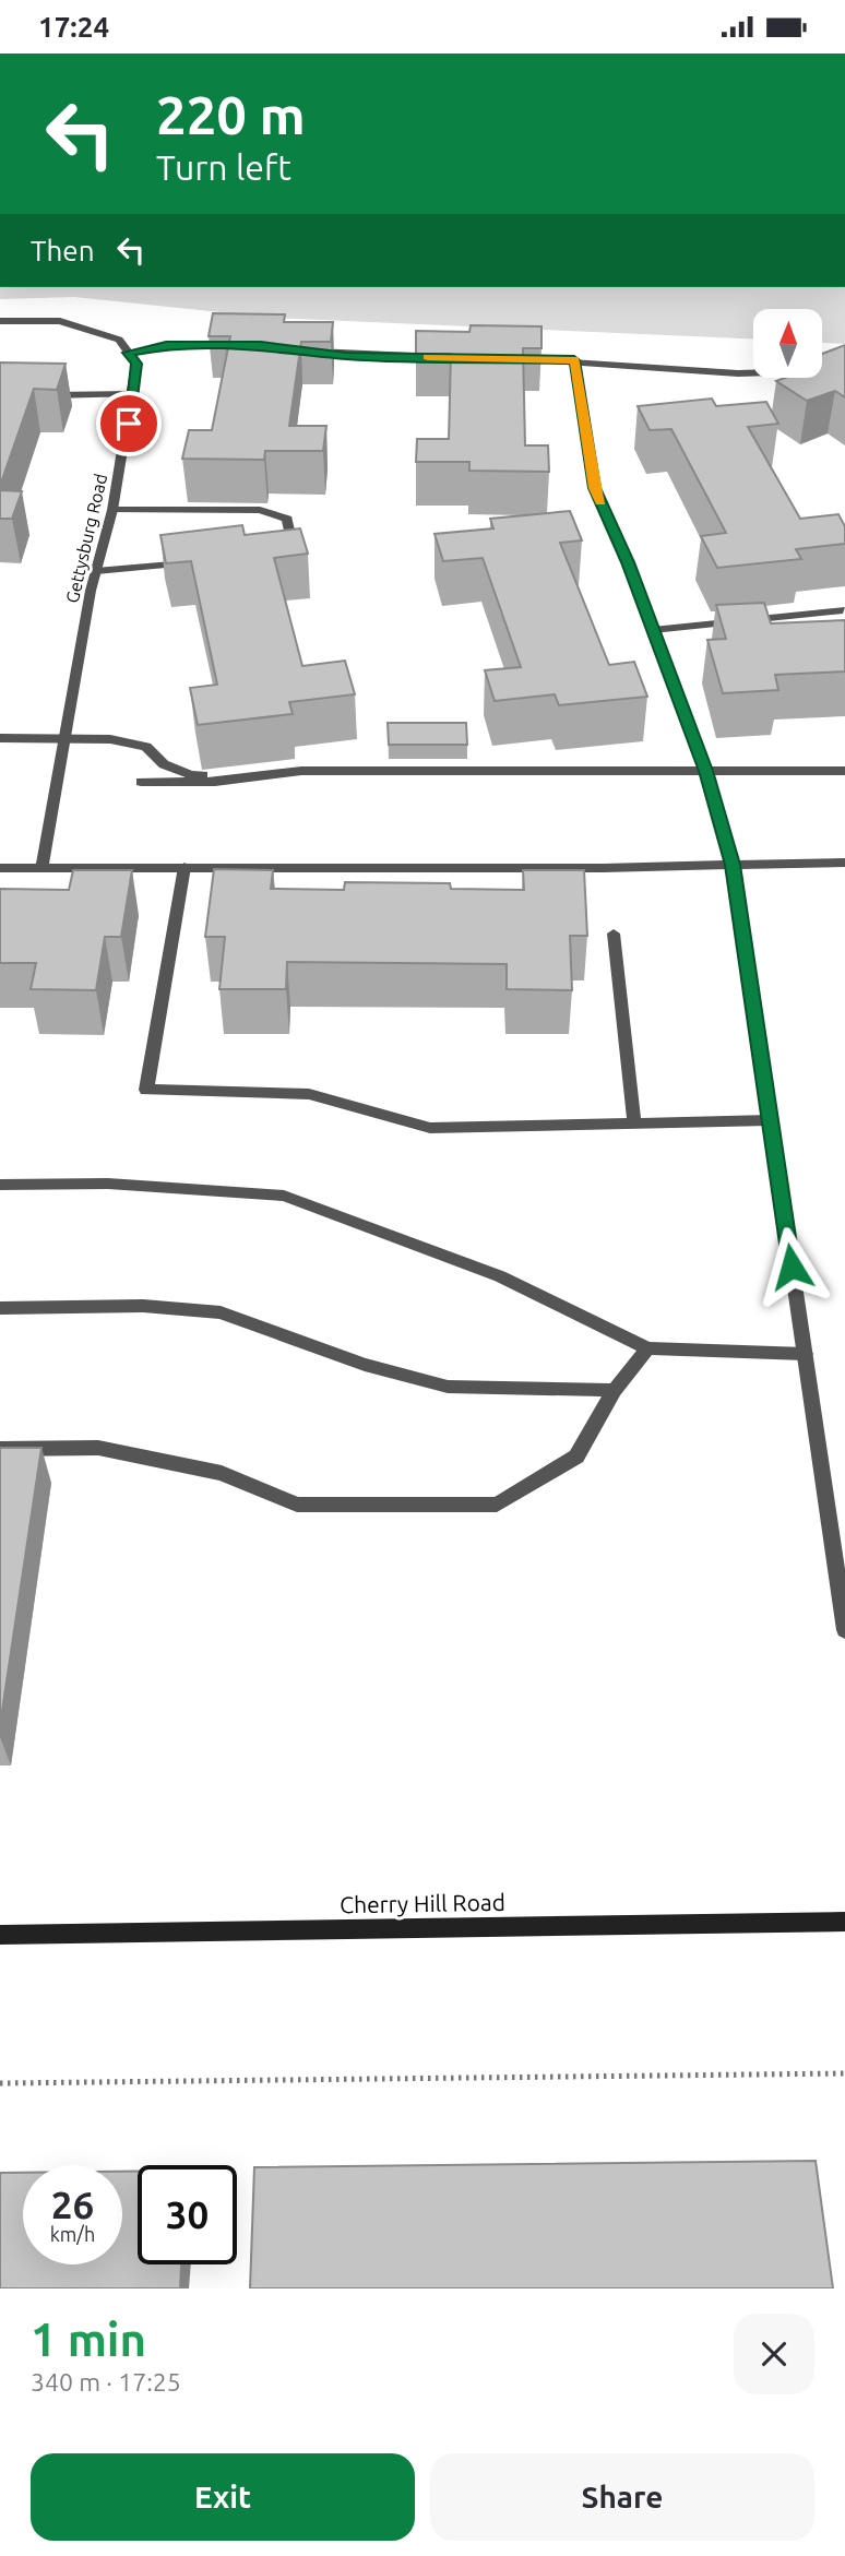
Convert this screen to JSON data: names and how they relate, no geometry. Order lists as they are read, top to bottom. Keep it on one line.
{"streets":{"main road":["Cherry Hill Road"],"street":["Gettysburg Road"]},"north":"top","page":{"status":"17:24","turn":["220 m","Turn left"],"then":"Then","speed":"26 km/h","limit":"30","heading":["1 min","340 m · 17:25"],"buttons":["Exit","Share"]}}
